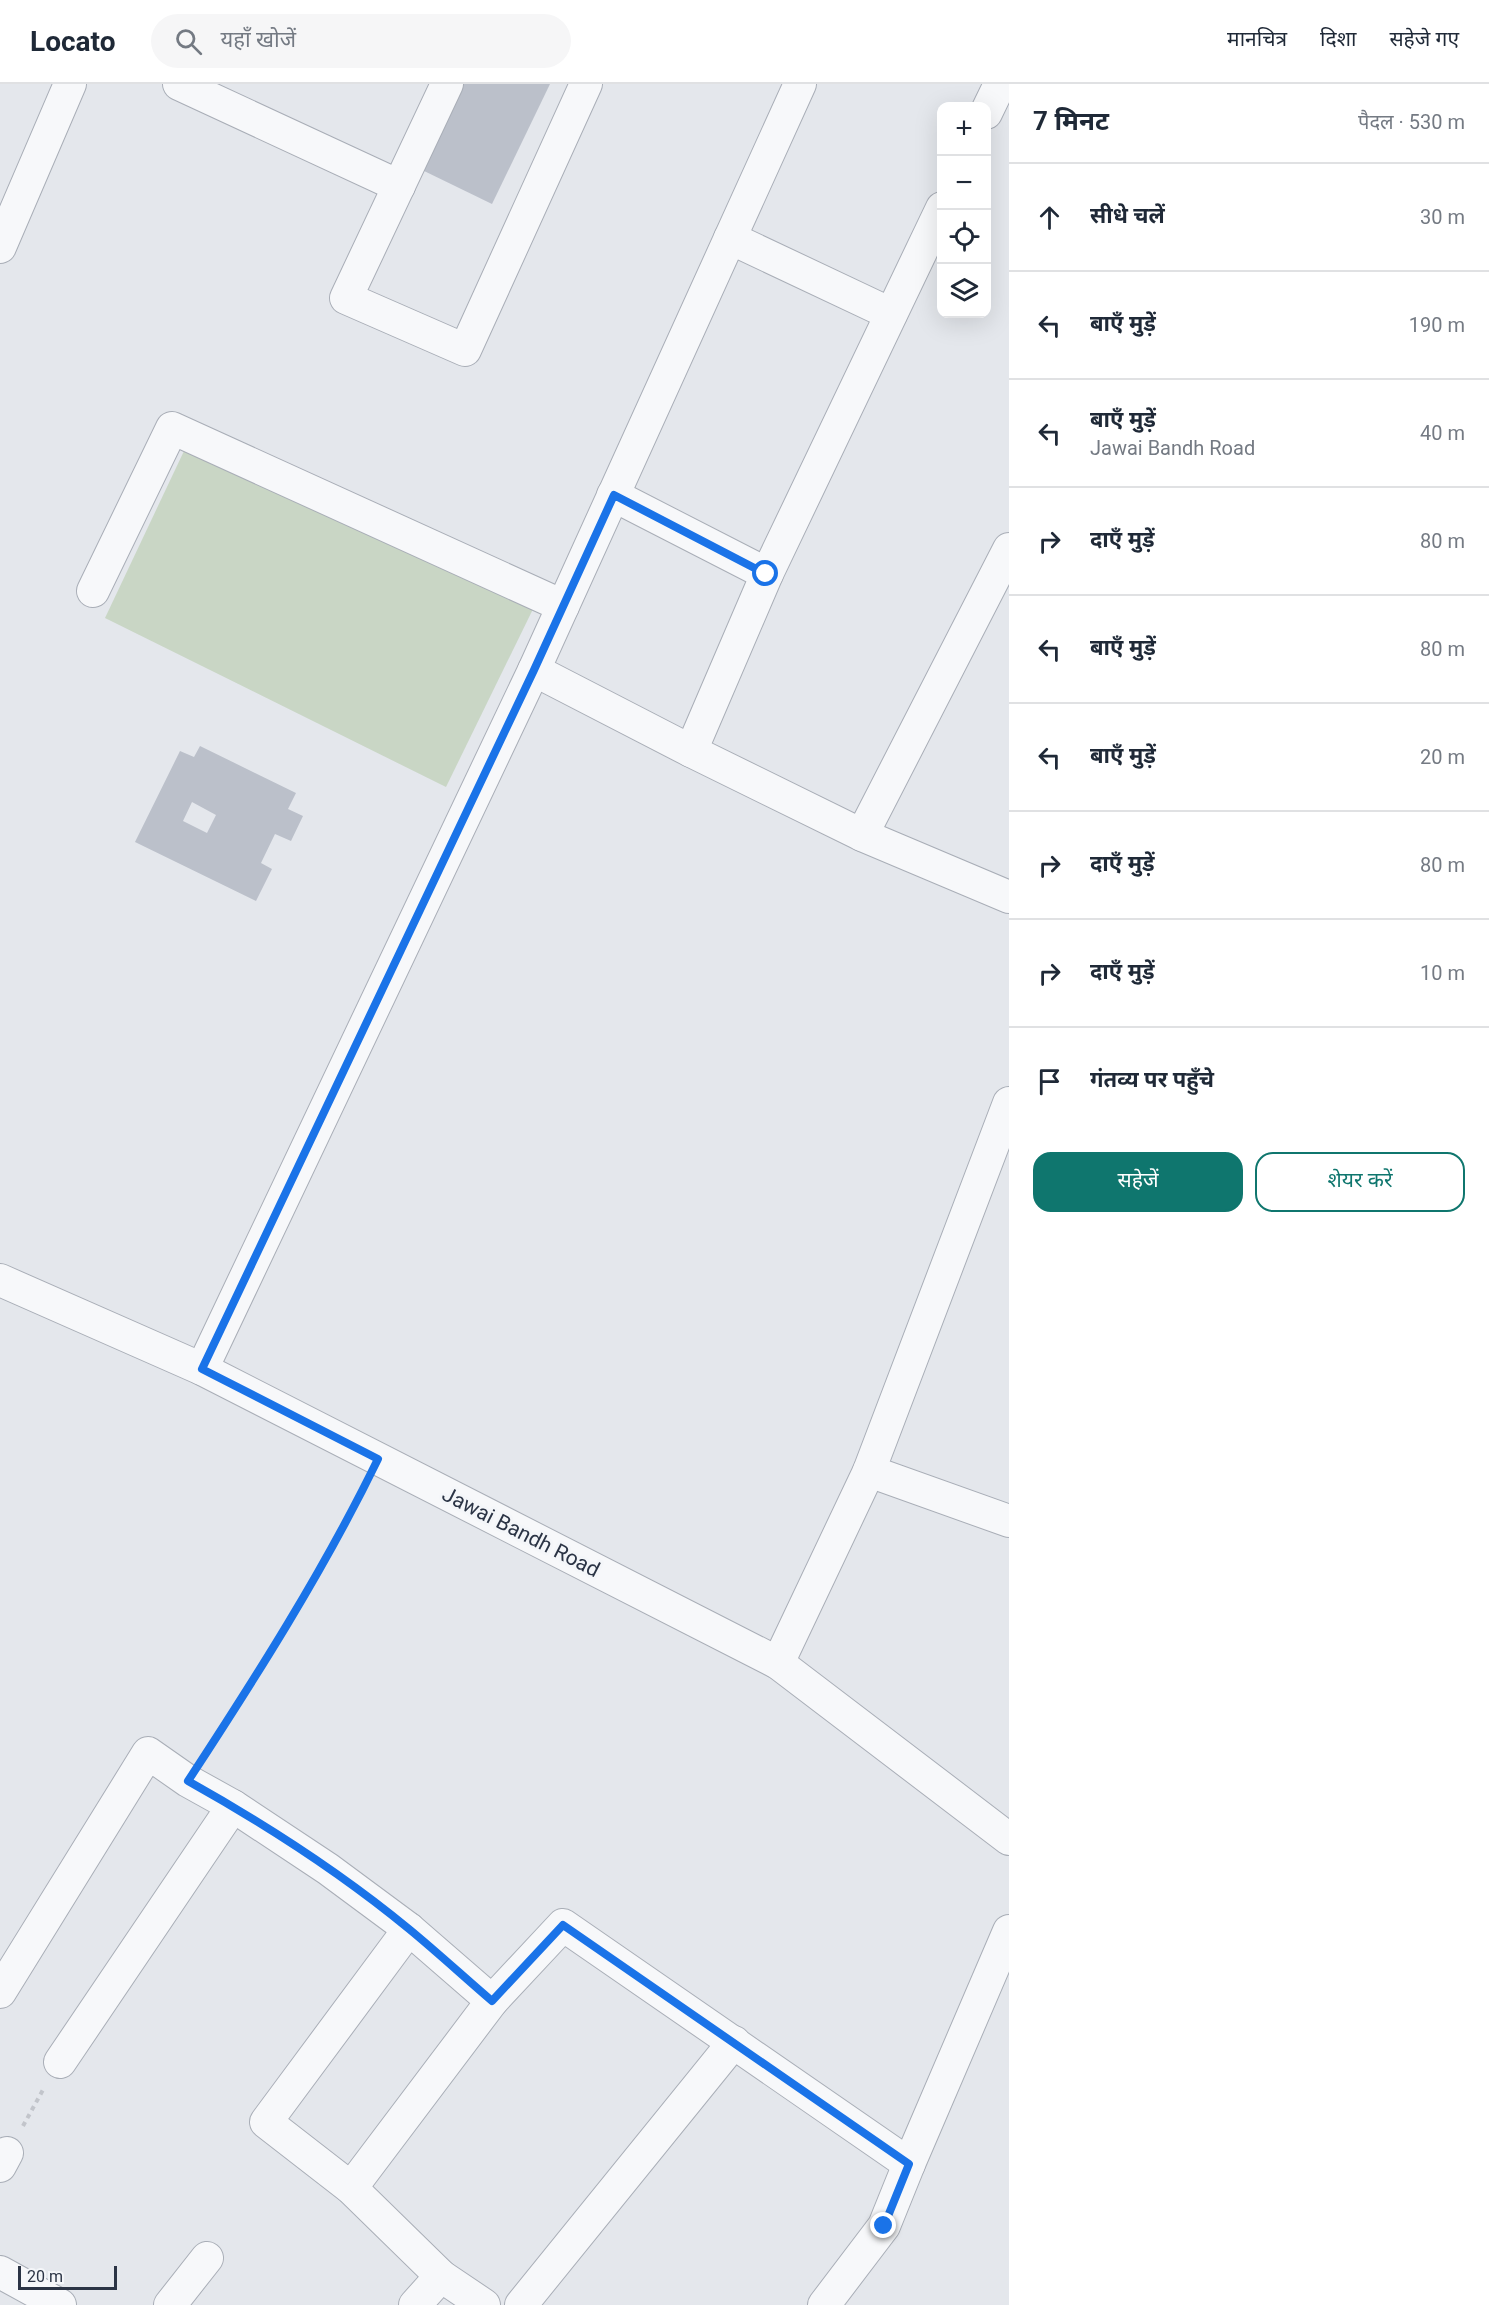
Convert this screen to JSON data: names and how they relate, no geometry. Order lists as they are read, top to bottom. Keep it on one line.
{"streets":{"street":["Jawai Bandh Road"]},"scale_bar":"20 m","page":{"header":"Locato","search":"यहाँ खोजें","nav":["मानचित्र","दिशा","सहेजे गए"],"heading":["7 मिनट","पैदल · 530 m"],"map_buttons":["+","−"],"list":[["सीधे चलें","30 m"],["बाएँ मुड़ें","190 m"],["बाएँ मुड़ें","Jawai Bandh Road","40 m"],["दाएँ मुड़ें","80 m"],["बाएँ मुड़ें","80 m"],["बाएँ मुड़ें","20 m"],["दाएँ मुड़ें","80 m"],["दाएँ मुड़ें","10 m"],"गंतव्य पर पहुँचे"],"buttons":["सहेजें","शेयर करें"],"scale":"20 m"}}
